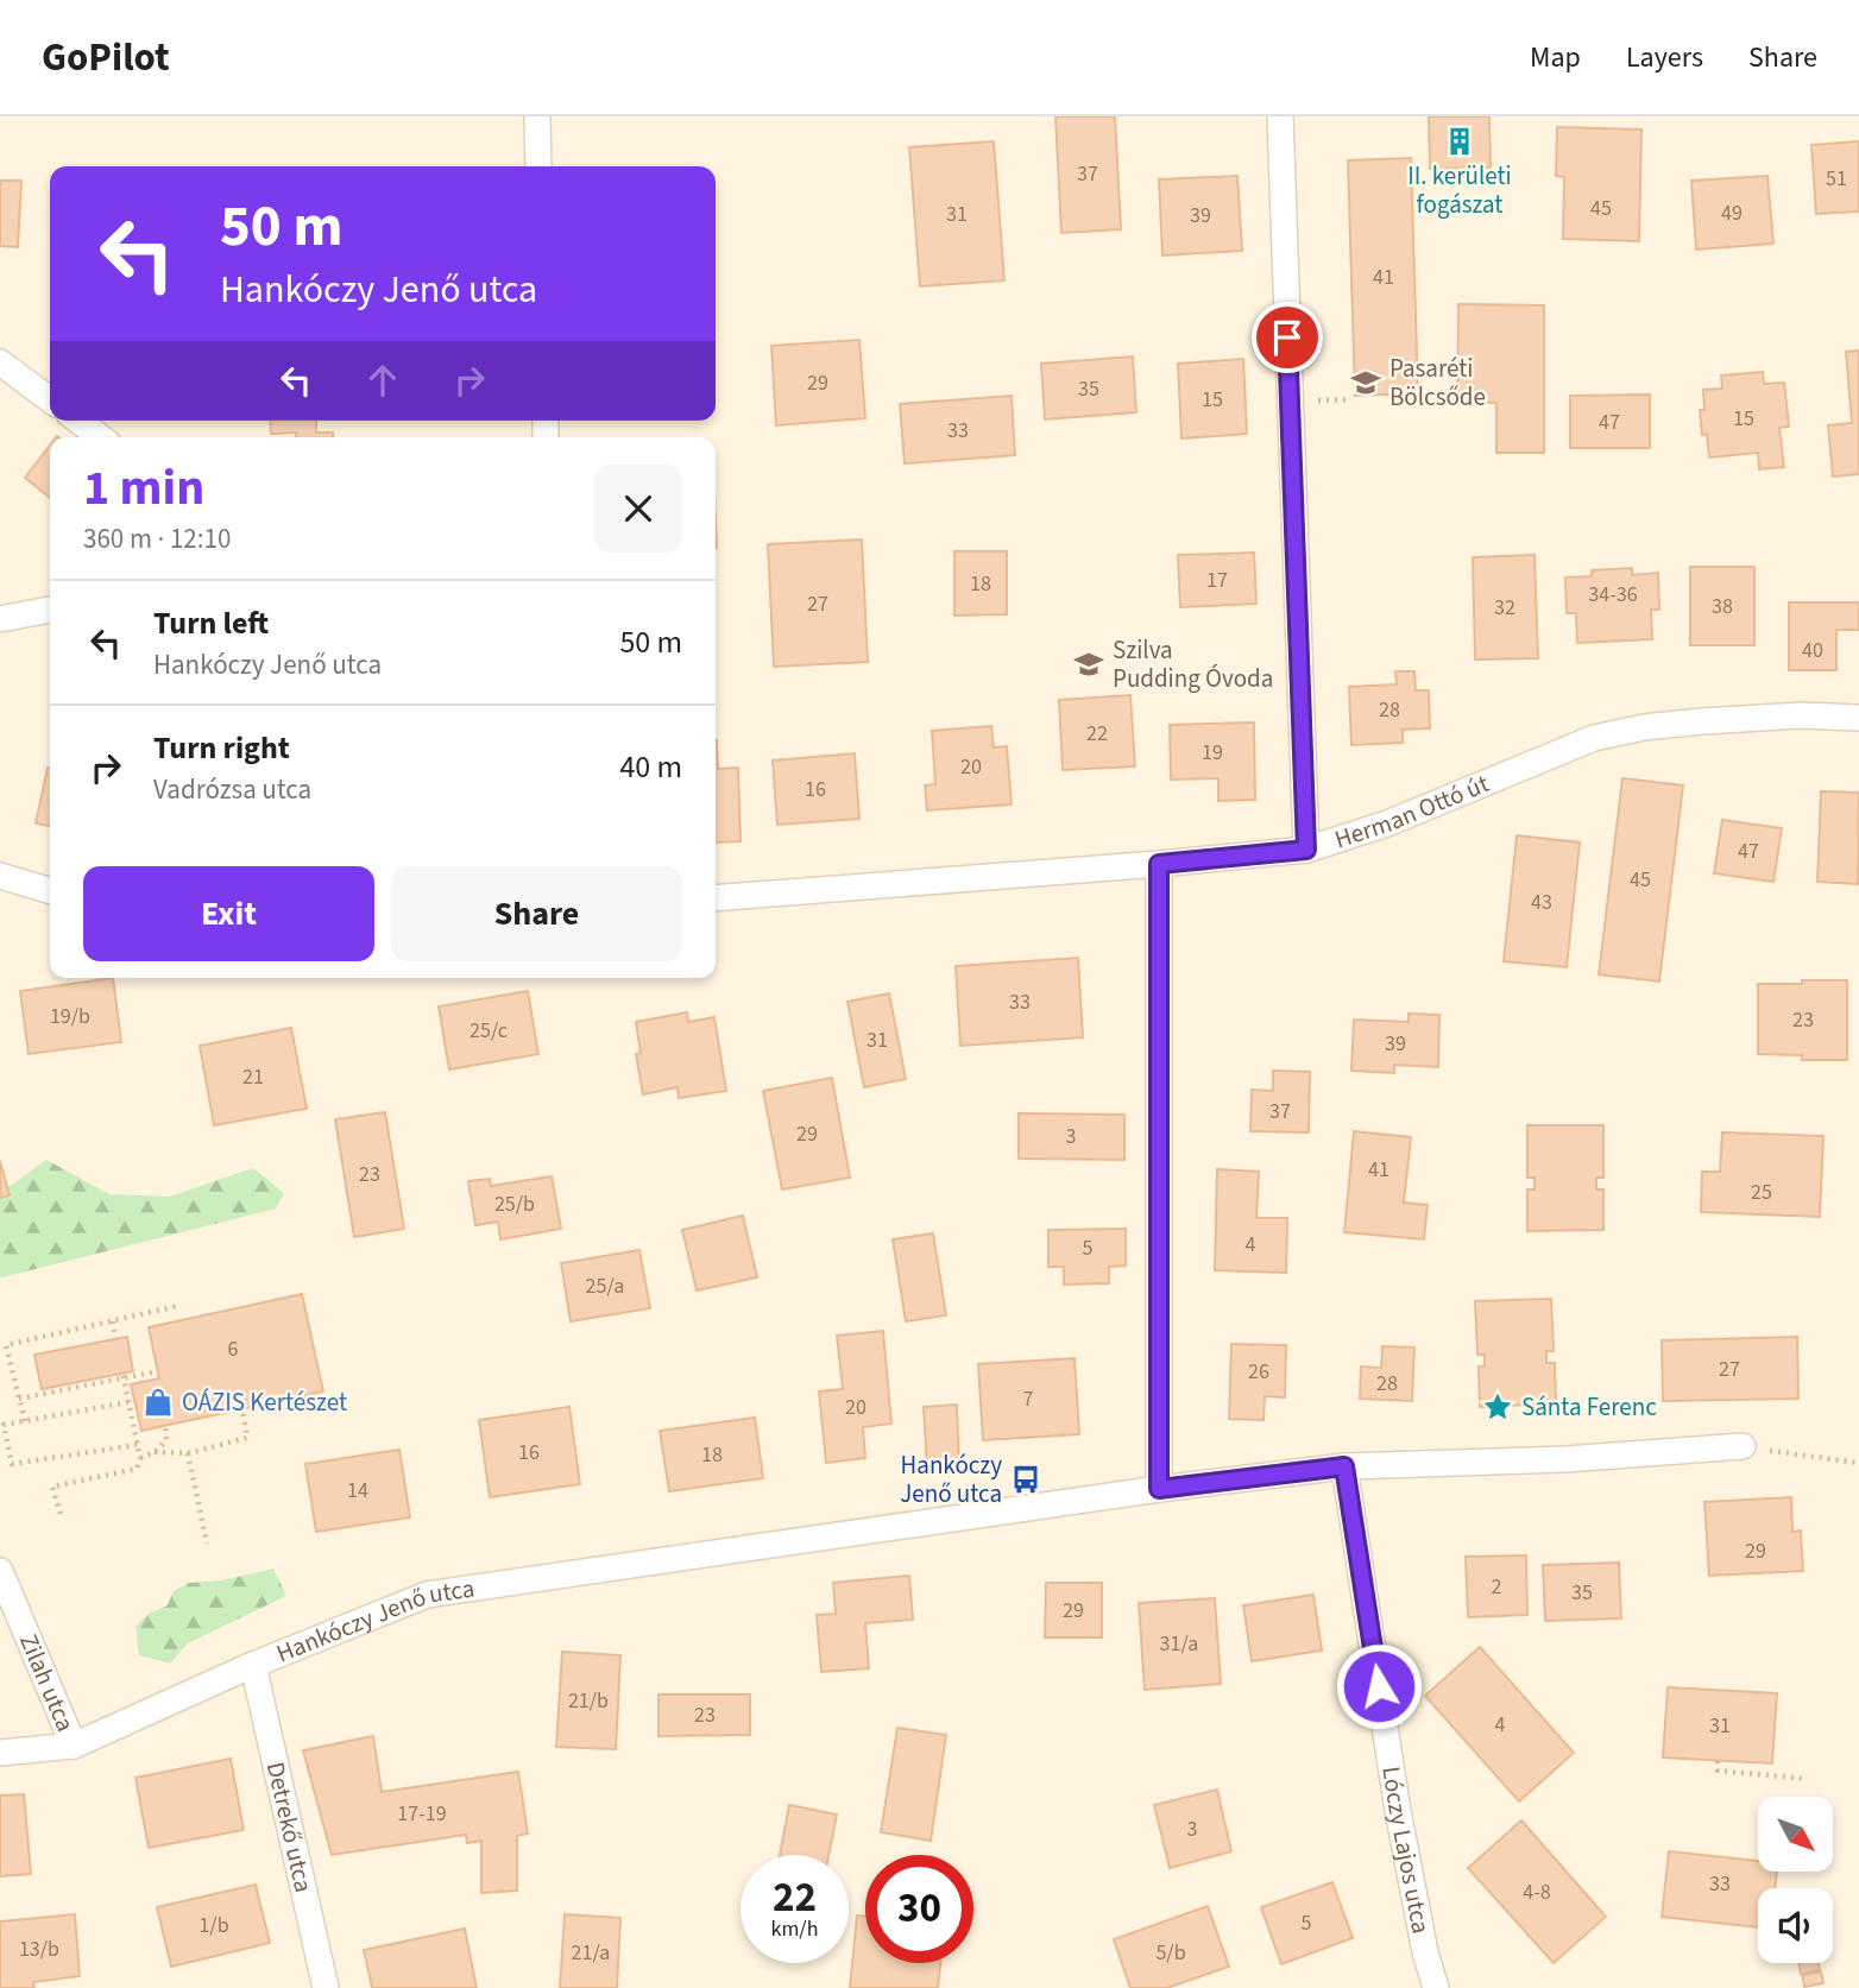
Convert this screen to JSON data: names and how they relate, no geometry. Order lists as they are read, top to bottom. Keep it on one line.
{"streets":{"street":["Herman Ottó út","Hankóczy Jenő utca","Zilah utca","Detrekő utca","Lóczy Lajos utca"]},"crossings":[["Hankóczy Jenő utca","Zilah utca"],["Hankóczy Jenő utca","Detrekő utca"],["Hankóczy Jenő utca","Lóczy Lajos utca"]],"places":{"building":["II. kerületi fogászat"],"school or university":["Pasaréti Bölcsőde","Szilva Pudding Óvoda"],"shop":["OÁZIS Kertészet"],"place":["Sánta Ferenc"],"bus stop":["Hankóczy Jenő utca"]},"house_numbers":["37","51","45","49","31","39","41","29","35","15","15","47","33","17","18","34-36","27","38","32","40","28","22","19","20","16","47","45","43","33","19/b","23","25/c","31","39","21","37","29","3","41","23","25","25/b","4","5","25/a","6","27","26","28","7","20","16","18","14","29","2","35","29","31/a","21/b","23","4","31","17-19","3","33","4-8","5","1/b","13/b","21/a","5/b"],"north":"bottom right","page":{"header":"GoPilot","nav":["Map","Layers","Share"],"turn":["50 m","Hankóczy Jenő utca"],"heading":["1 min","360 m · 12:10"],"list":[{"name":"Turn left","note":"Hankóczy Jenő utca","value":"50 m"},{"name":"Turn right","note":"Vadrózsa utca","value":"40 m"}],"buttons":["Exit","Share"],"speed":"22 km/h","limit":"30"}}
